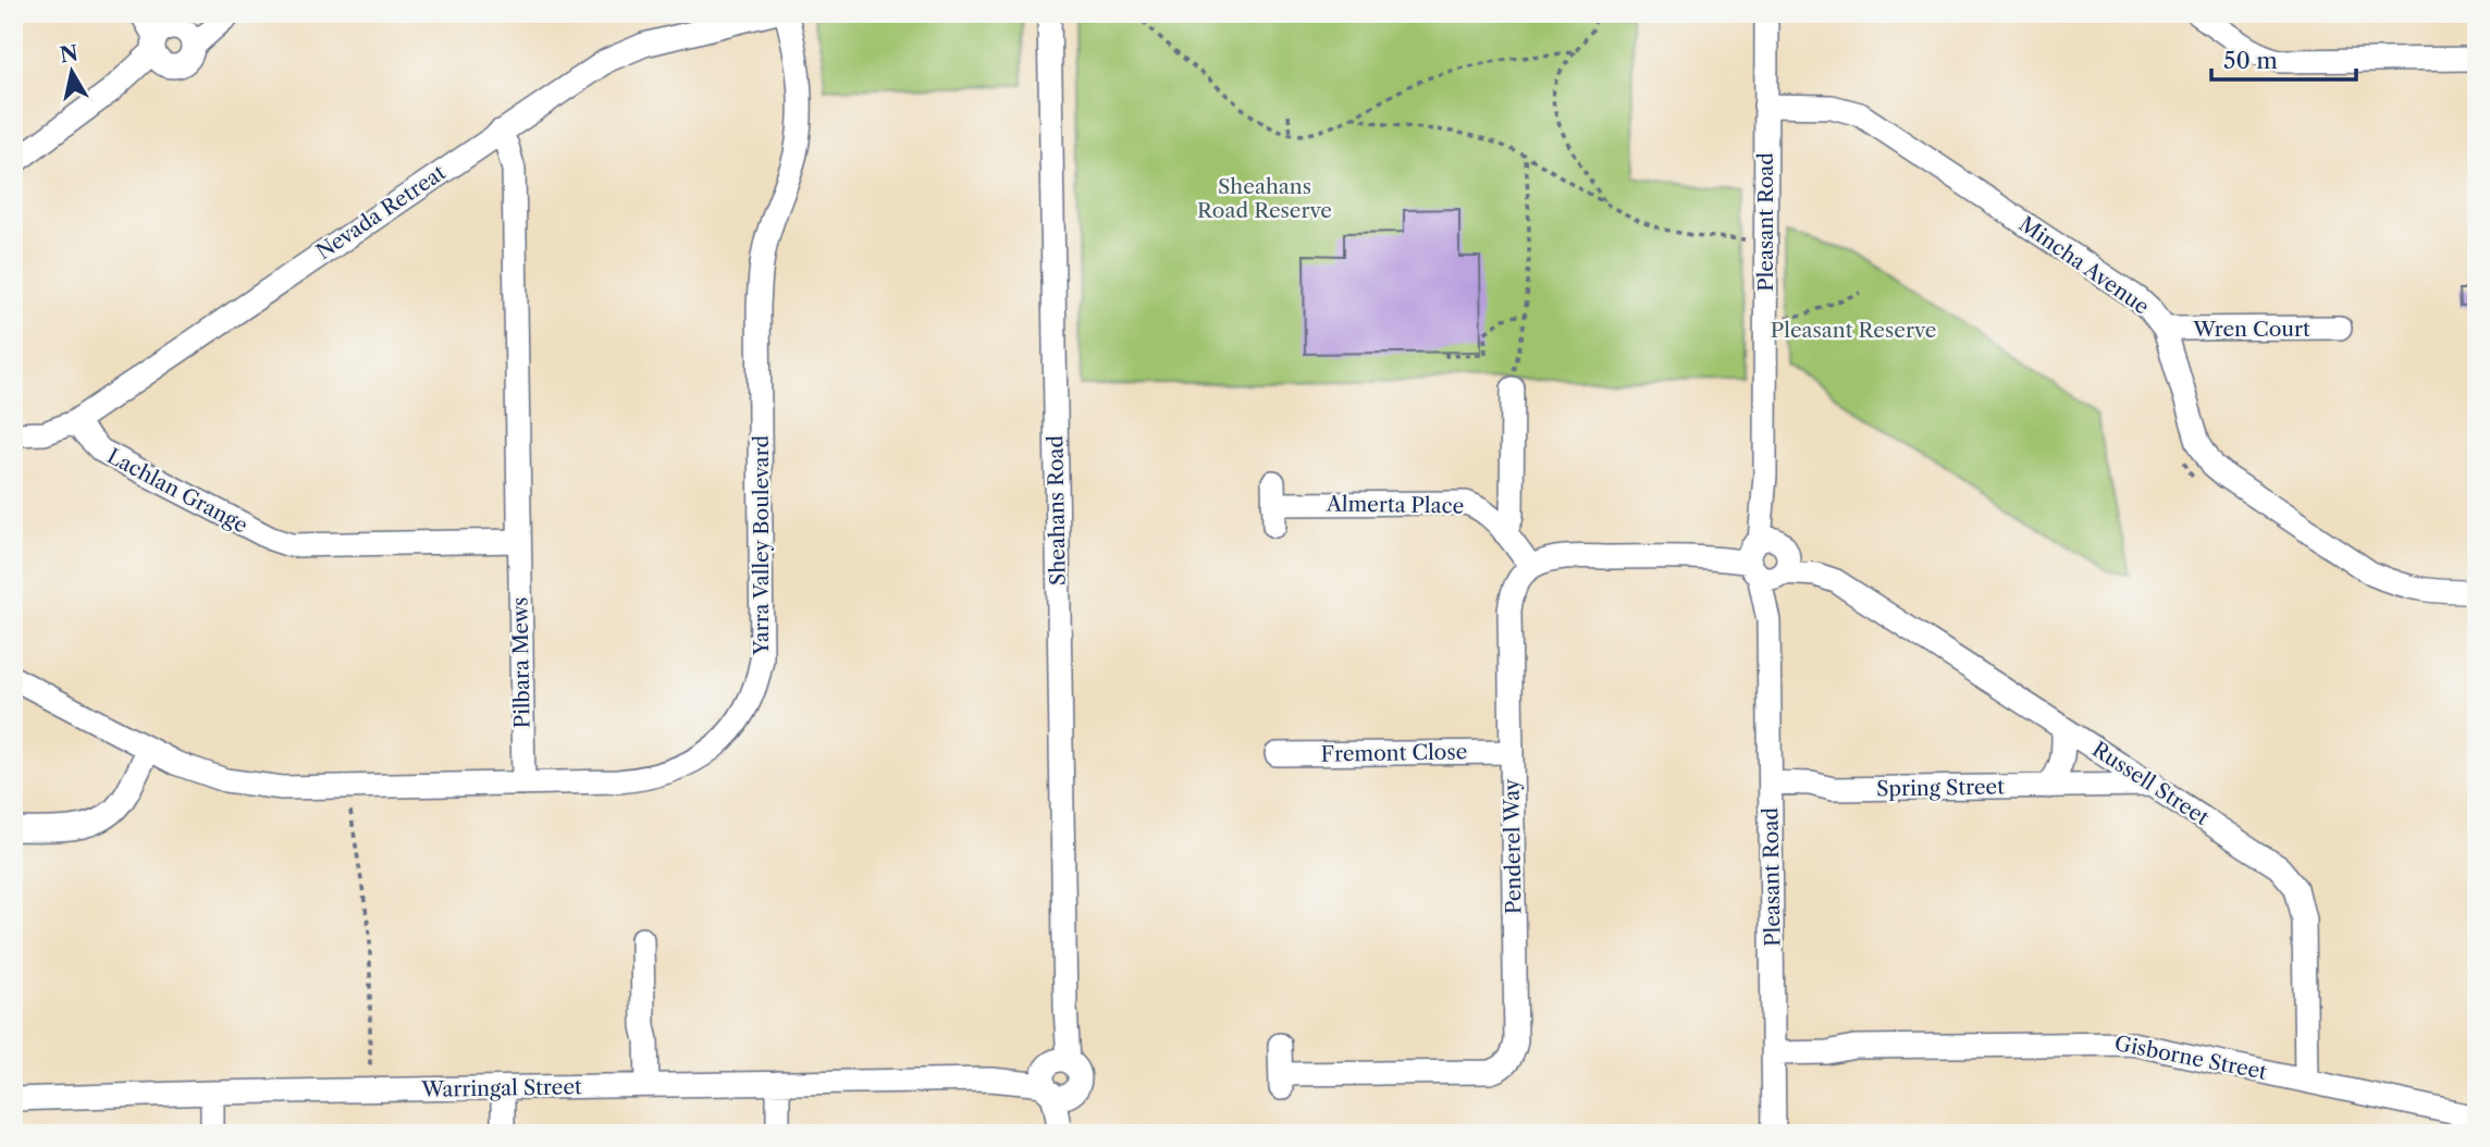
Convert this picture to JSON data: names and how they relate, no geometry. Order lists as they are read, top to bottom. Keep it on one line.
{"streets":{"street":["Nevada Retreat","Pleasant Road","Mincha Avenue","Wren Court","Lachlan Grange","Almerta Place","Sheahans Road","Yarra Valley Boulevard","Pilbara Mews","Fremont Close","Russell Street","Spring Street","Penderel Way","Gisborne Street","Warringal Street"]},"crossings":[["Nevada Retreat","Lachlan Grange"],["Nevada Retreat","Pilbara Mews"],["Pleasant Road","Mincha Avenue"],["Pleasant Road","Russell Street"],["Pleasant Road","Spring Street"],["Pleasant Road","Gisborne Street"],["Mincha Avenue","Wren Court"],["Lachlan Grange","Pilbara Mews"],["Almerta Place","Penderel Way"],["Sheahans Road","Warringal Street"],["Yarra Valley Boulevard","Pilbara Mews"],["Fremont Close","Penderel Way"],["Russell Street","Spring Street"],["Russell Street","Gisborne Street"]],"parks":["Sheahans Road Reserve","Pleasant Reserve"],"scale_bar":"50 m","north":"top"}
